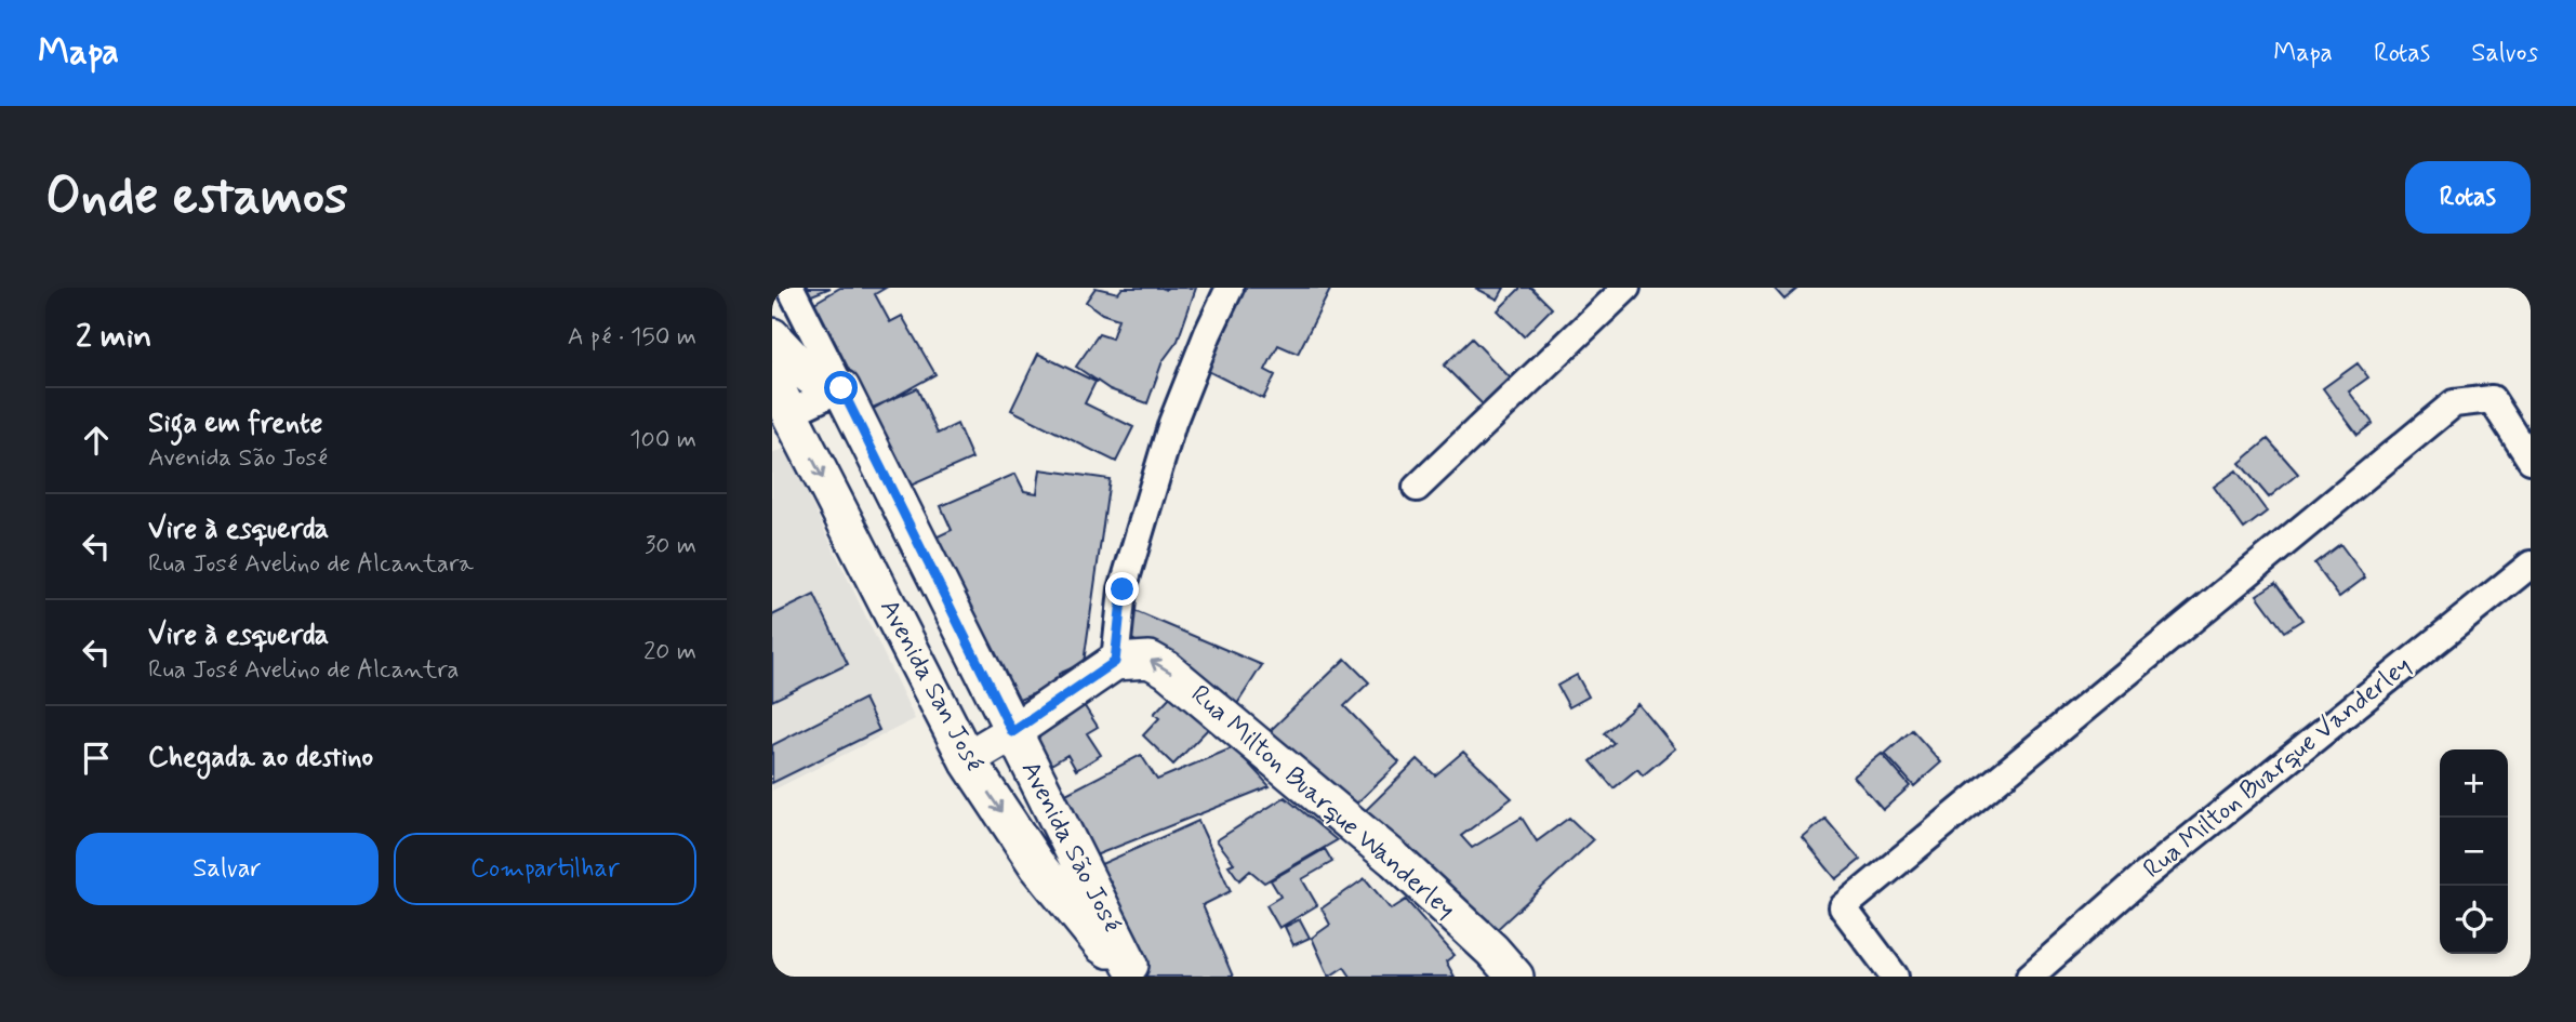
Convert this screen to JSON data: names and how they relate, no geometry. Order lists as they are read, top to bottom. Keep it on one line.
{"streets":{"street":["Avenida San José","Rua Milton Buarque Vanderley","Rua Milton Buarque Wanderley","Avenida São José"]},"crossings":[["Avenida San José","Avenida São José"]],"one_way":["Avenida San José","Rua Milton Buarque Wanderley"],"page":{"header":"Mapa","nav":["Mapa","Rotas","Salvos"],"buttons":["Rotas",["Salvar","Compartilhar"]],"title":"Onde estamos","heading":["2 min","A pé · 150 m"],"list":[["Siga em frente","Avenida São José","100 m"],["Vire à esquerda","Rua José Avelino de Alcantara","30 m"],["Vire à esquerda","Rua José Avelino de Alcantra","20 m"],"Chegada ao destino"],"map_buttons":["+","−"]}}
